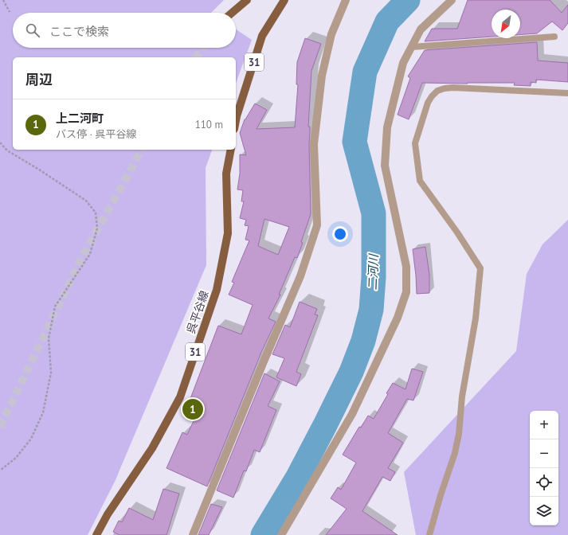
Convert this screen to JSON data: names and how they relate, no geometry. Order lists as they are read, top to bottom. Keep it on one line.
{"streets":{"main road":["31","呉平谷線"]},"water":["二河川"],"north":"bottom left","page":{"search":"ここで検索","heading":"周辺","list":[{"mark":"1","name":"上二河町","note":"バス停 · 呉平谷線","value":"110 m"}],"pins":"1","map_buttons":["+","−"]}}
